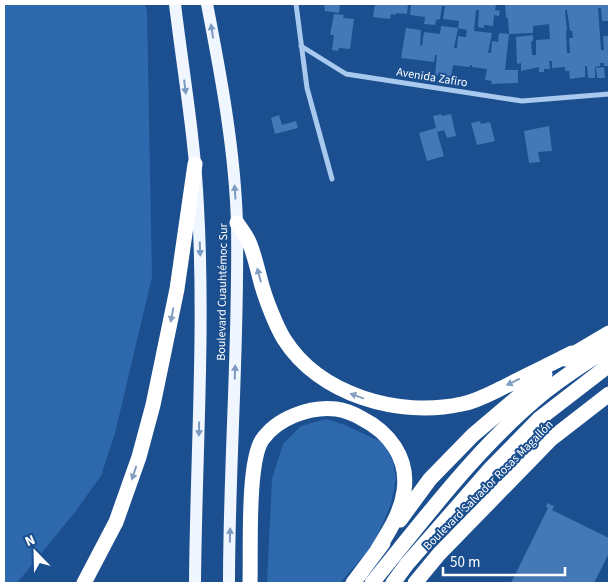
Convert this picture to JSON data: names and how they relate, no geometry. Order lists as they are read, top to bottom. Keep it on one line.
{"streets":{"highway":["Boulevard Salvador Rosas Magallón"],"main road":["Boulevard Cuauhtémoc Sur"],"street":["Avenida Zafiro"]},"scale_bar":"50 m","north":"top left"}
